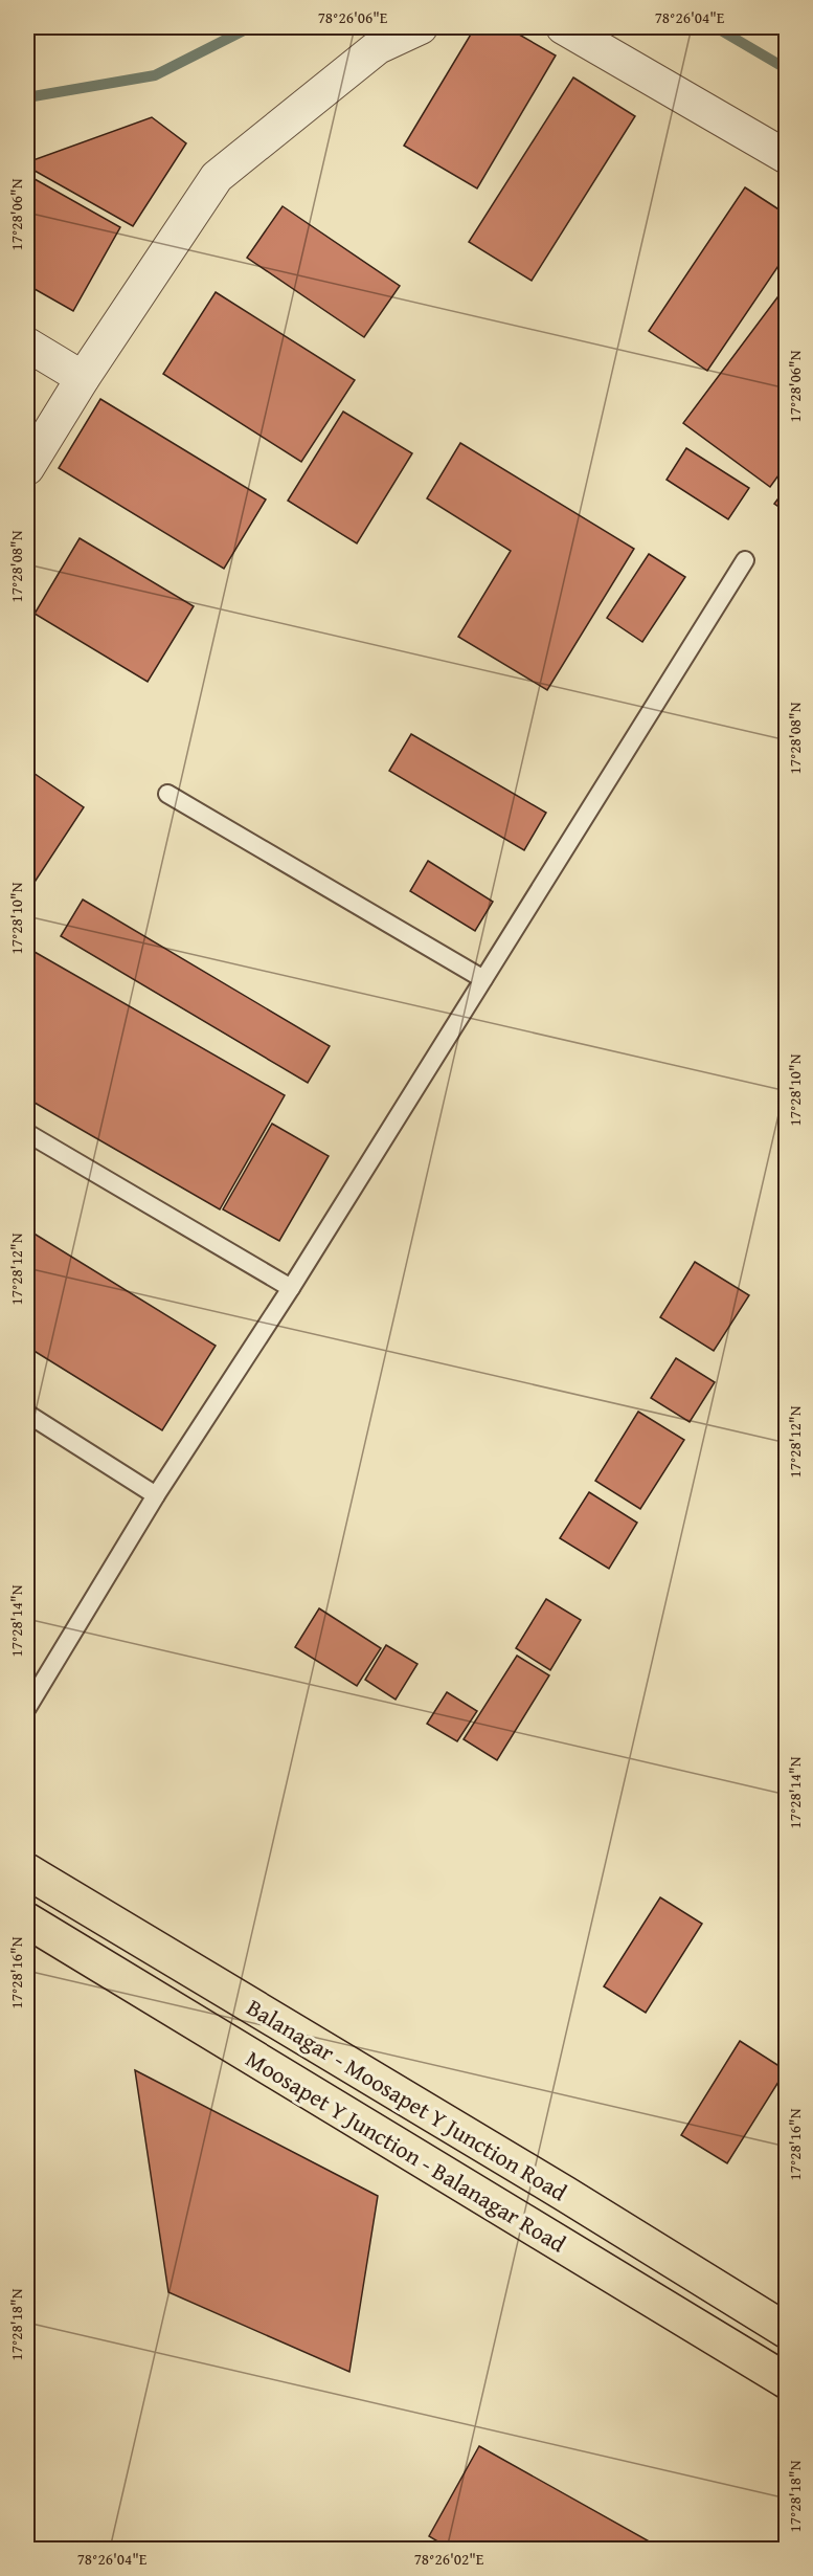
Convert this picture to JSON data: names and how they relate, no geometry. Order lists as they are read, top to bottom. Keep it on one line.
{"streets":{"main road":["Balanagar - Moosapet Y Junction Road","Moosapet Y Junction - Balanagar Road"]},"coordinates":["78°26'06\"E","78°26'04\"E","17°28'06\"N","17°28'08\"N","17°28'10\"N","17°28'12\"N","17°28'14\"N","17°28'16\"N","17°28'18\"N","78°26'02\"E"]}
